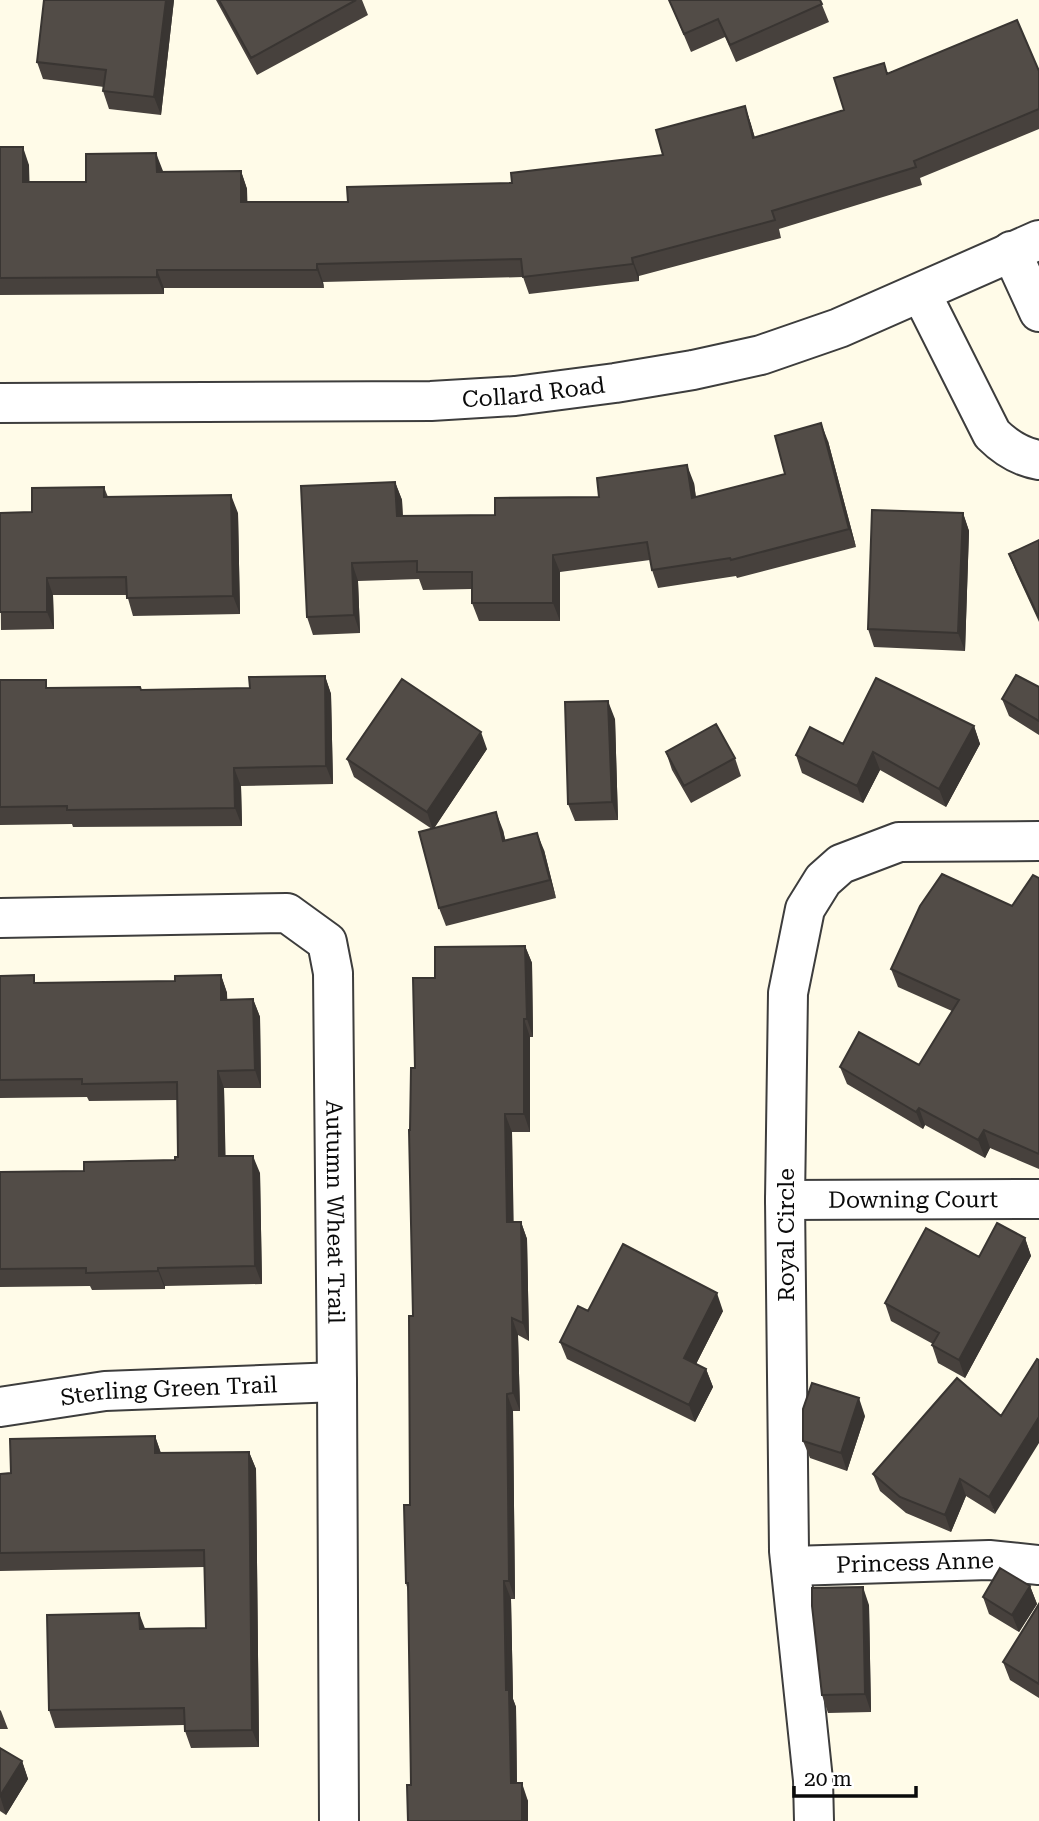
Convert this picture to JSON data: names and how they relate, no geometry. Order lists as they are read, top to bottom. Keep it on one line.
{"streets":{"street":["Collard Road","Downing Court","Autumn Wheat Trail","Royal Circle","Sterling Green Trail","Princess Anne"]},"crossings":[["Downing Court","Royal Circle"],["Autumn Wheat Trail","Sterling Green Trail"],["Royal Circle","Princess Anne"]],"scale_bar":"20 m"}
